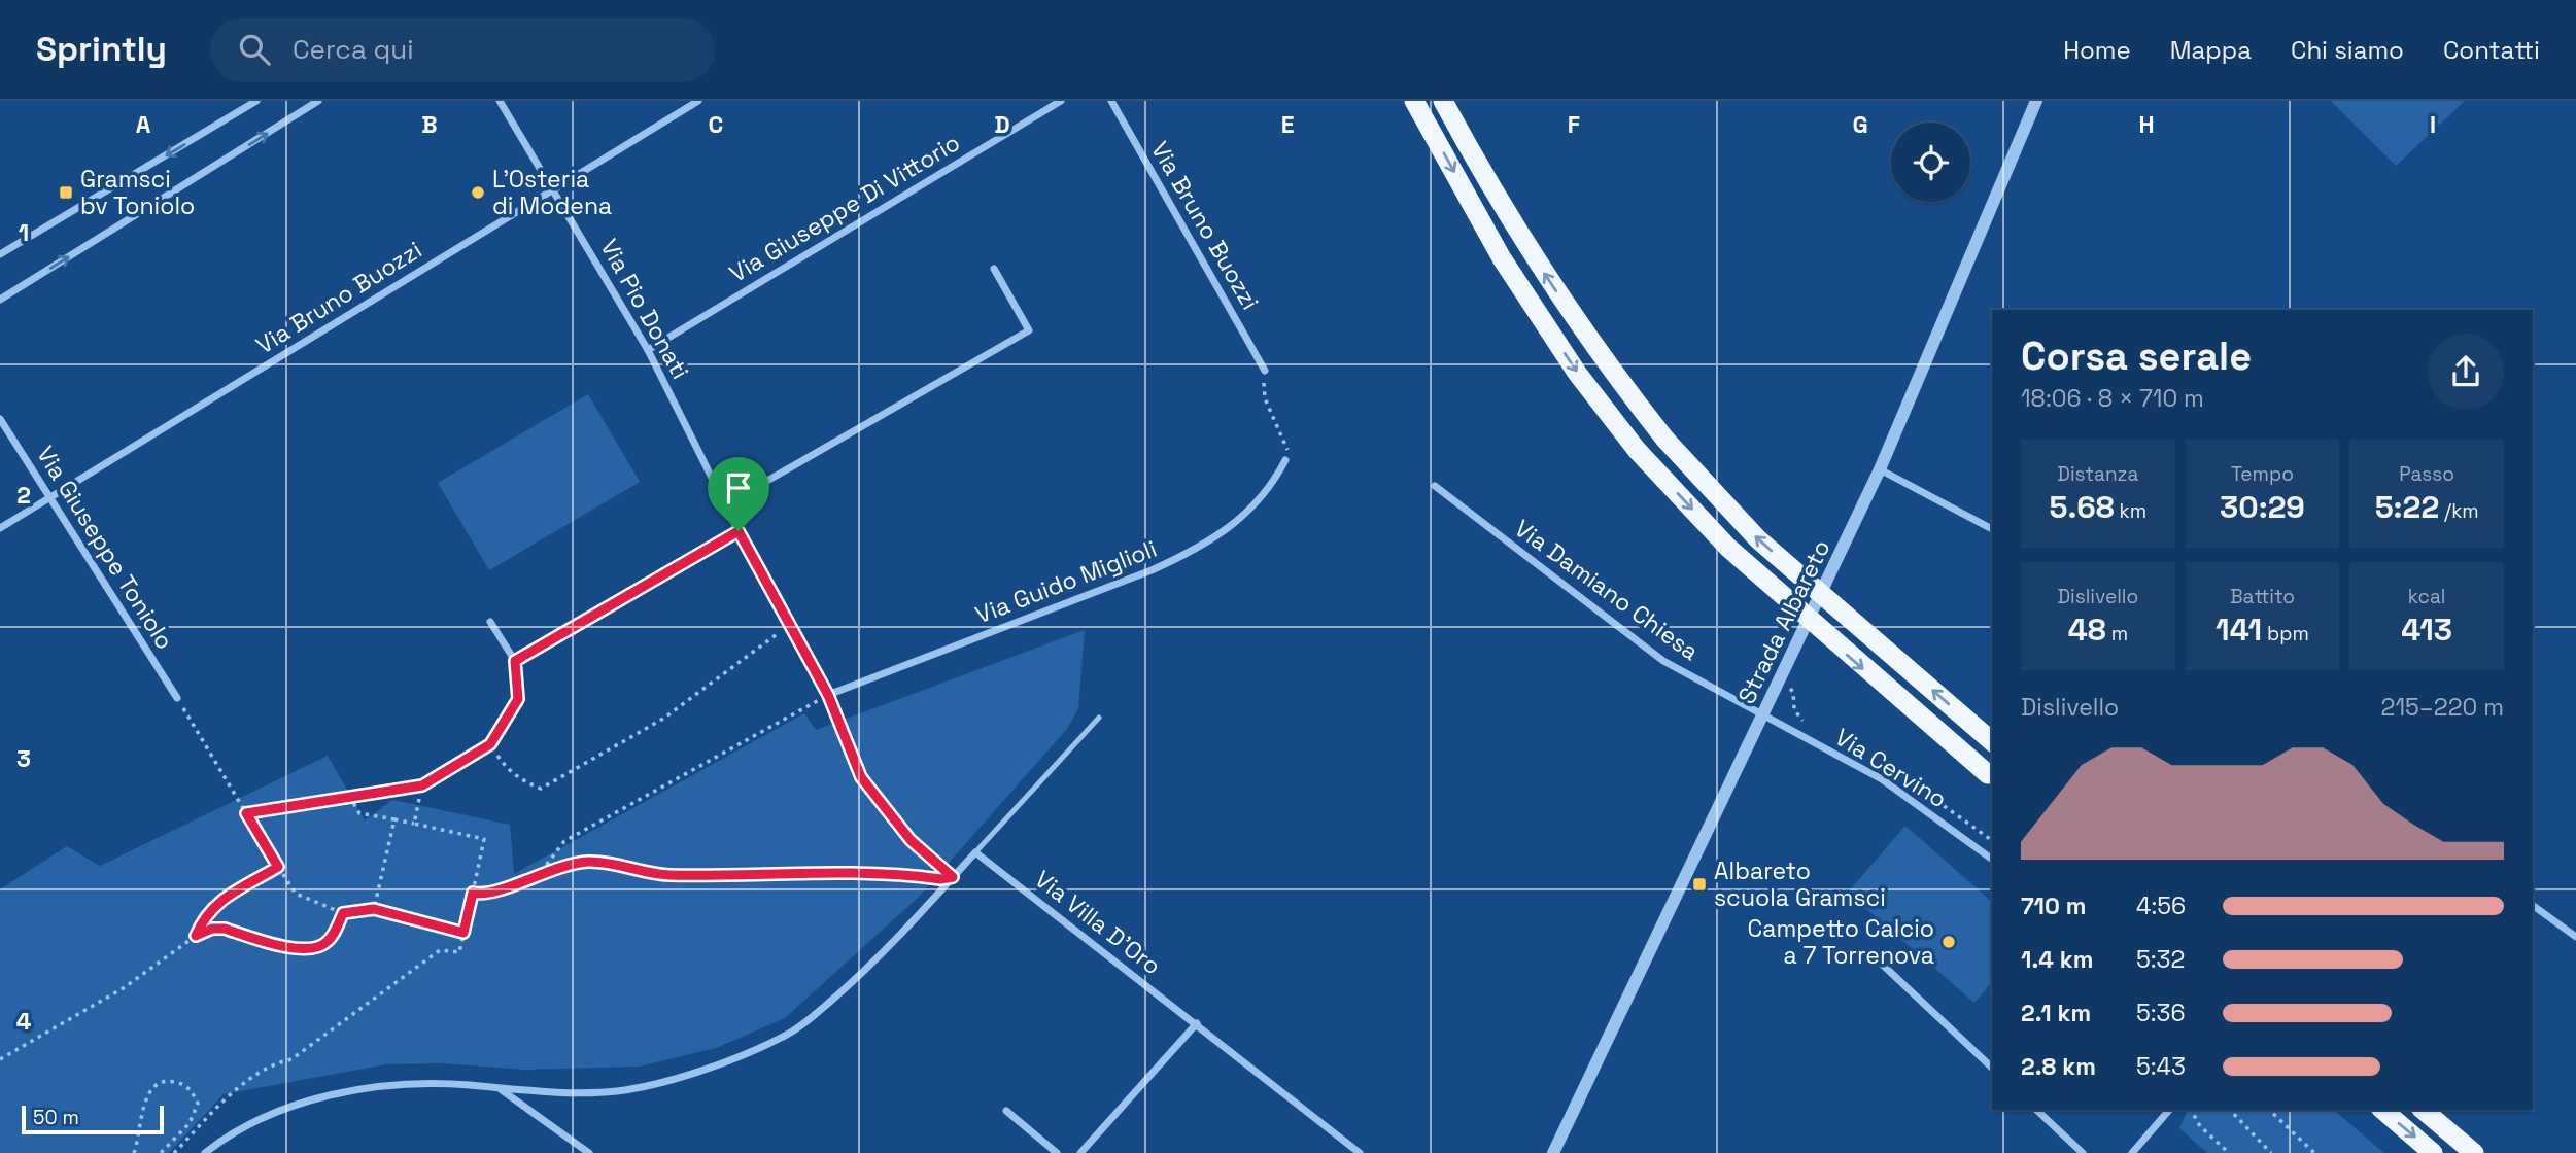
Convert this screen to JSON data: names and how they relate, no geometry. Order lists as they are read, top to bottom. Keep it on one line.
{"streets":{"street":["Via Giuseppe Di Vittorio","Via Bruno Buozzi","Via Pio Donati","Via Giuseppe Toniolo","Via Guido Miglioli","Via Damiano Chiesa","Strada Albareto","Via Cervino","Via Villa D'Oro"]},"crossings":[["Via Giuseppe Di Vittorio","Via Pio Donati"],["Via Bruno Buozzi","Via Pio Donati"],["Via Bruno Buozzi","Via Giuseppe Toniolo"],["Via Pio Donati","Via Guido Miglioli"],["Via Damiano Chiesa","Strada Albareto"],["Via Damiano Chiesa","Via Cervino"],["Strada Albareto","Via Cervino"]],"places":{"transit":["Gramsci bv Toniolo","Albareto scuola Gramsci"],"other":["L’Osteria di Modena","Campetto Calcio a 7 Torrenova"]},"scale_bar":"50 m","page":{"header":"Sprintly","search":"Cerca qui","nav":["Home","Mappa","Chi siamo","Contatti"],"heading":["Corsa serale","18:06 · 8 × 710 m"],"stats":[["Distanza","5.68 km"],["Tempo","30:29"],["Passo","5:22 /km"],["Dislivello","48 m"],["Battito","141 bpm"],["kcal","413"]],"chart":["Dislivello","215–220 m"],"list":[{"name":"710 m","note":"4:56"},{"name":"1.4 km","note":"5:32"},{"name":"2.1 km","note":"5:36"},{"name":"2.8 km","note":"5:43"}],"scale":"50 m"},"grid":{"columns":["A","B","C","D","E","F","G","H","I"],"rows":["1","2","3","4"]}}
